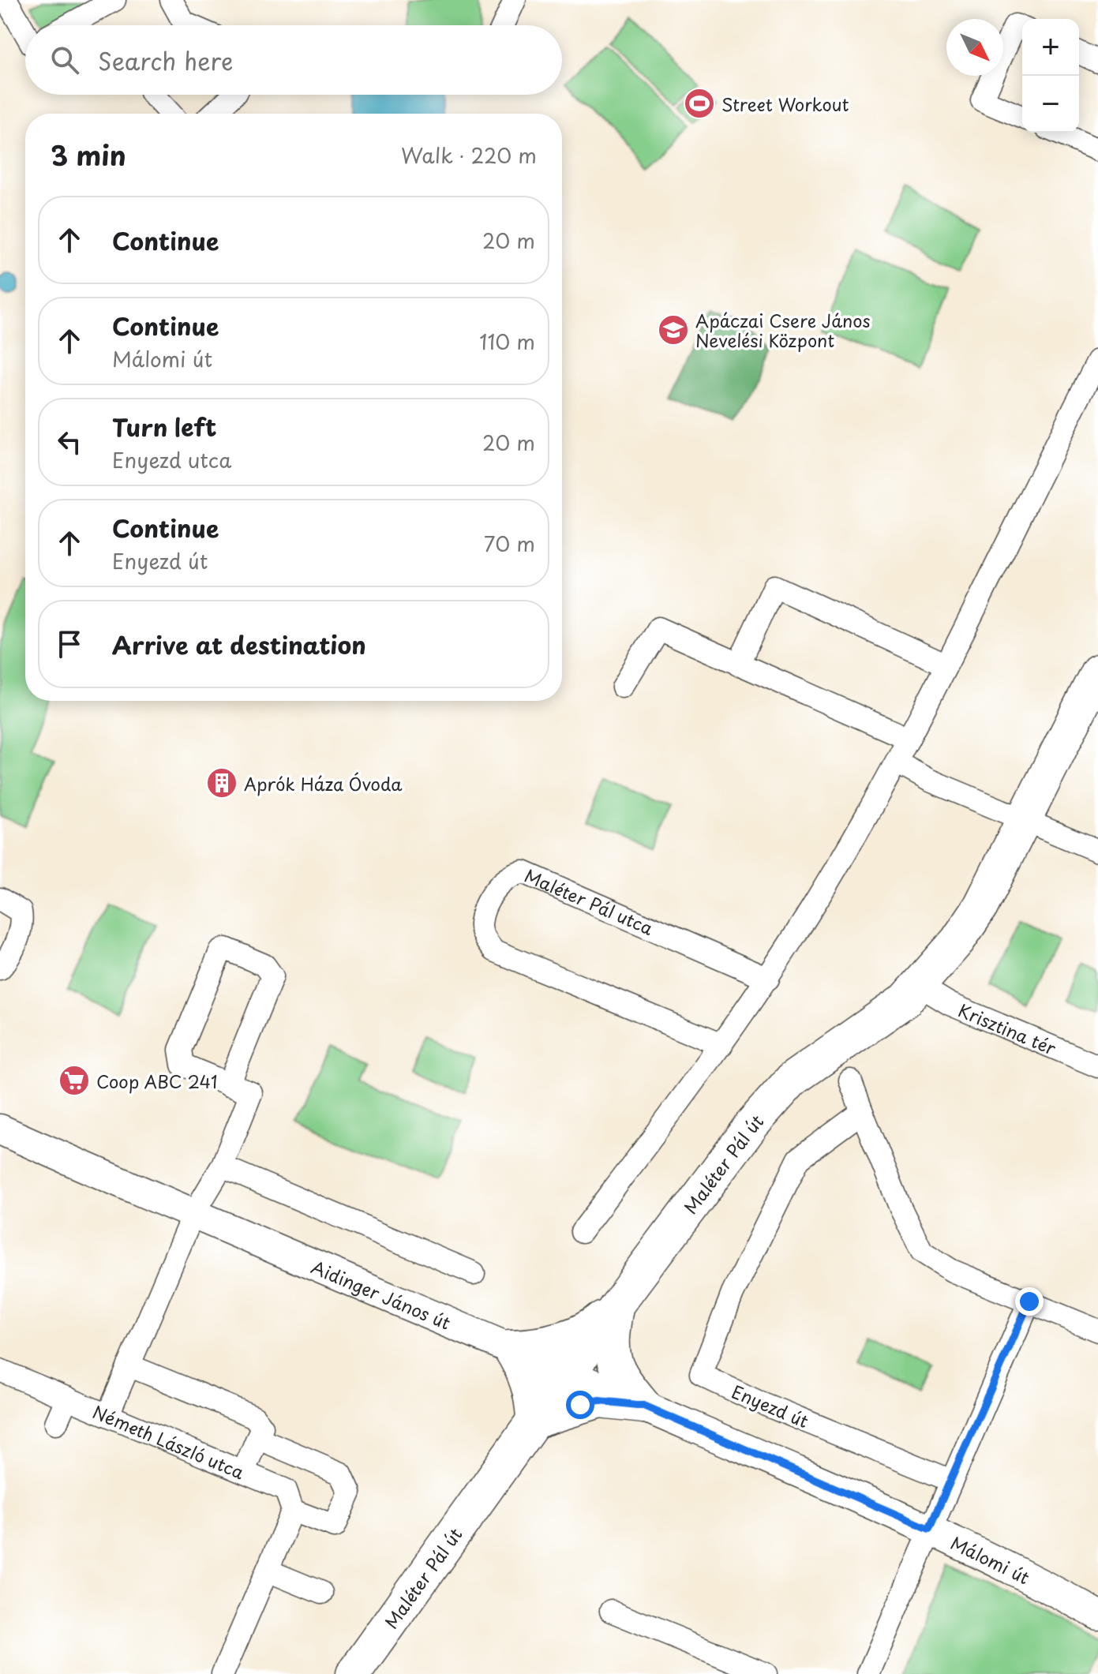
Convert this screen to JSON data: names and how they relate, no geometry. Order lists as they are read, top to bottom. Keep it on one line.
{"streets":{"main road":["Maléter Pál út"],"street":["Maléter Pál utca","Krisztina tér","Aidinger János út","Enyezd út","Németh László utca","Málomi út"]},"crossings":[["Krisztina tér","Maléter Pál út"],["Maléter Pál út","Aidinger János út"],["Maléter Pál út","Málomi út"],["Aidinger János út","Málomi út"]],"places":{"sports":["Street Workout"],"school or university":["Apáczai Csere János Nevelési Központ"],"building":["Aprók Háza Óvoda"],"supermarket":["Coop ABC 241"]},"north":"bottom right","page":{"map_buttons":["+","−"],"search":"Search here","heading":["3 min","Walk · 220 m"],"list":[["Continue","20 m"],["Continue","Málomi út","110 m"],["Turn left","Enyezd utca","20 m"],["Continue","Enyezd út","70 m"],"Arrive at destination"]}}
